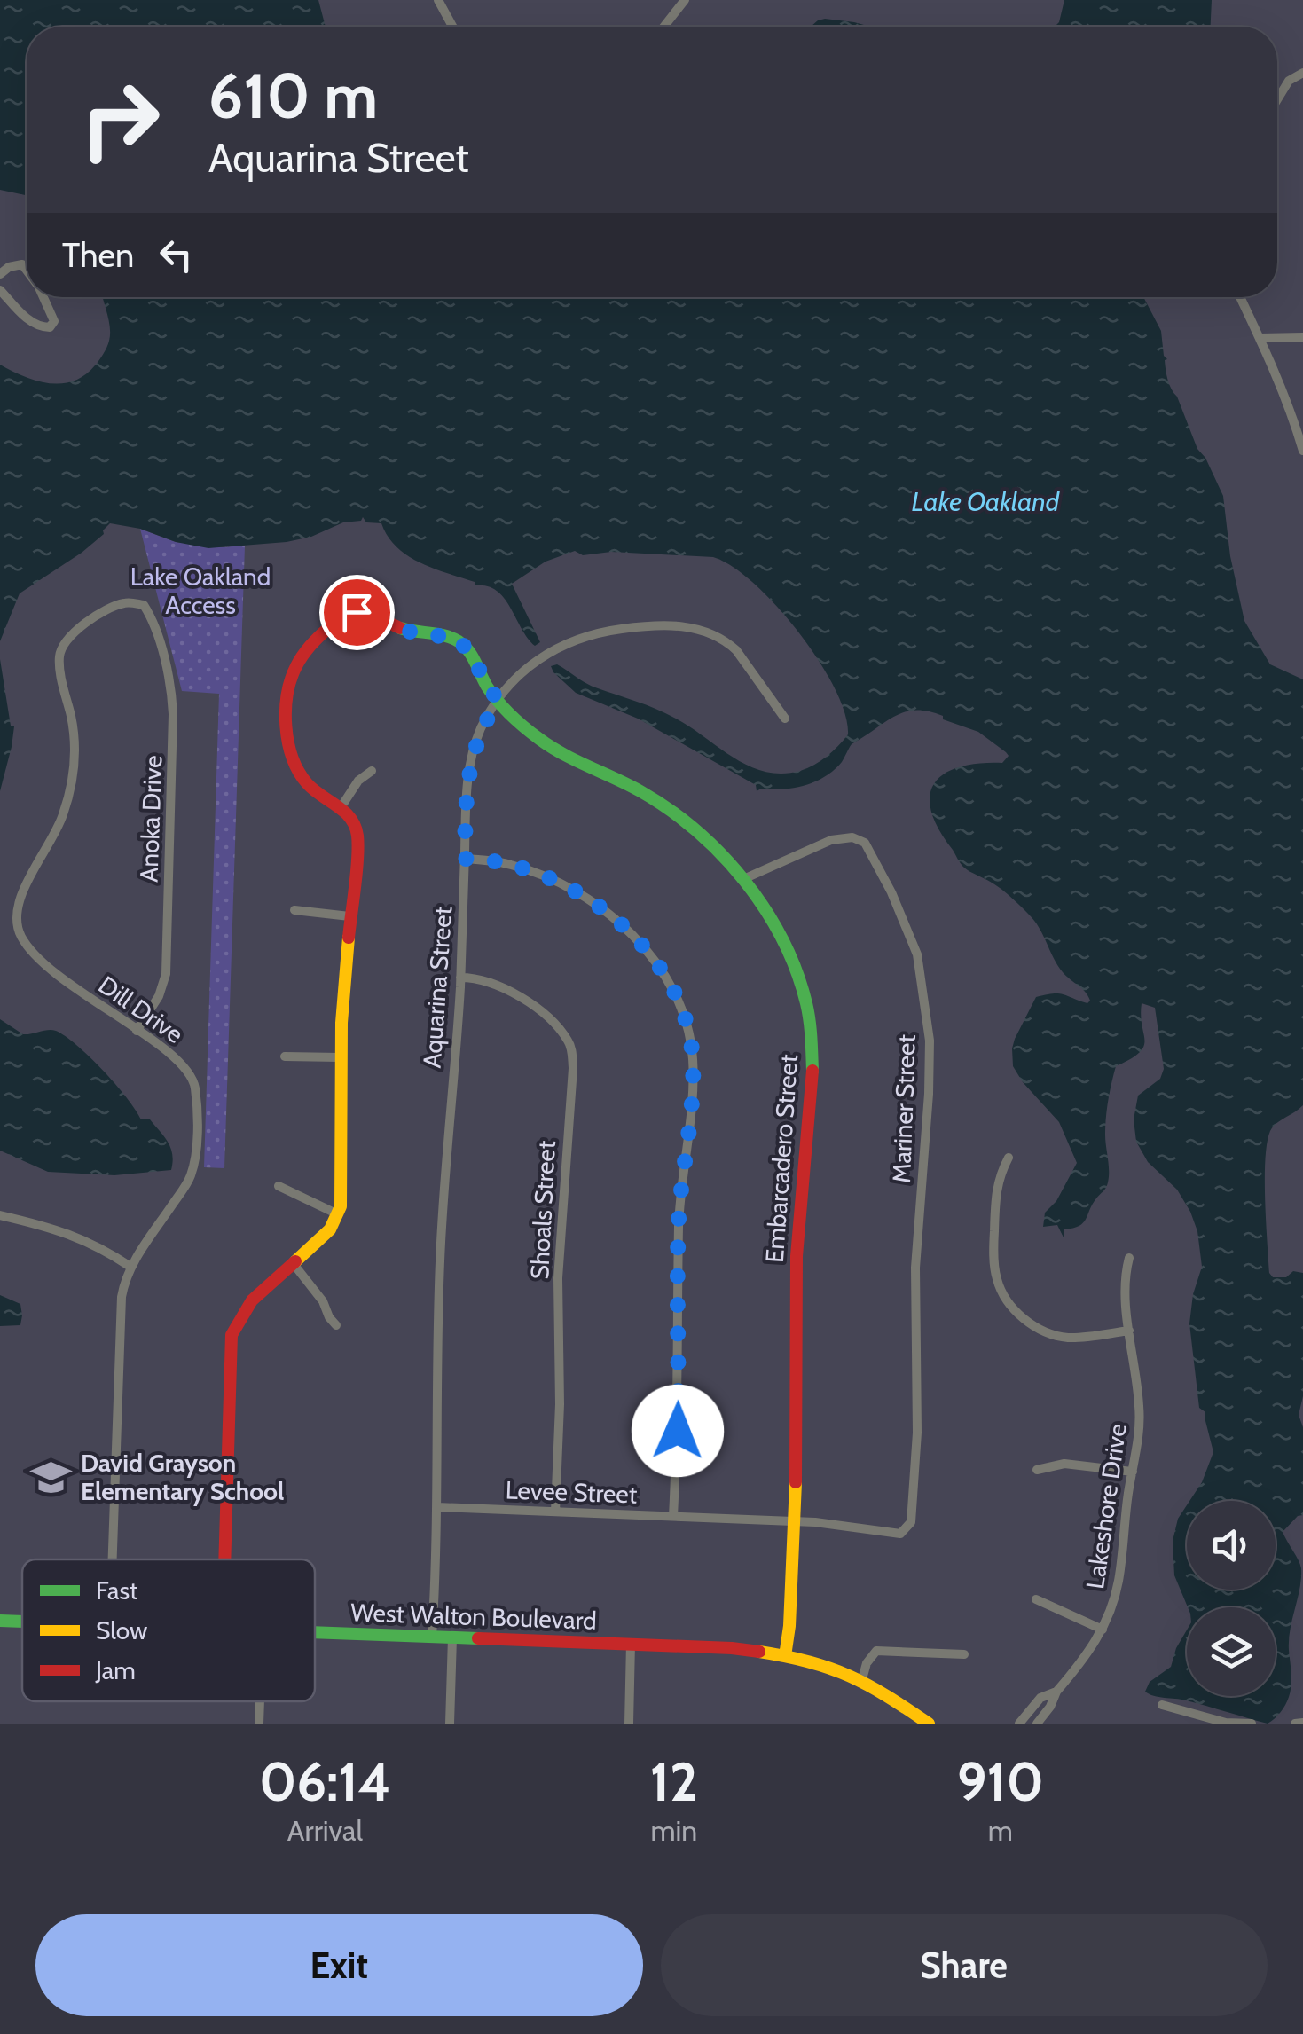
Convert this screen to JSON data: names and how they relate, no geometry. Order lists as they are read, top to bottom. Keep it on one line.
{"streets":{"street":["Anoka Drive","Aquarina Street","Dill Drive","Mariner Street","Embarcadero Street","Shoals Street","Levee Street","Lakeshore Drive","West Walton Boulevard"]},"crossings":[["Anoka Drive","Dill Drive"],["Aquarina Street","Embarcadero Street"],["Aquarina Street","Shoals Street"],["Aquarina Street","Levee Street"],["Aquarina Street","West Walton Boulevard"],["Mariner Street","Embarcadero Street"],["Mariner Street","Levee Street"],["Embarcadero Street","Levee Street"],["Embarcadero Street","West Walton Boulevard"],["Shoals Street","Levee Street"]],"water":["Lake Oakland"],"parks":["Lake Oakland Access"],"places":{"school or university":["David Grayson Elementary School"]},"legend":["Fast","Slow","Jam"],"page":{"turn":["610 m","Aquarina Street"],"then":"Then","eta":["06:14","Arrival","12","min","910","m"],"buttons":["Exit","Share"]}}
